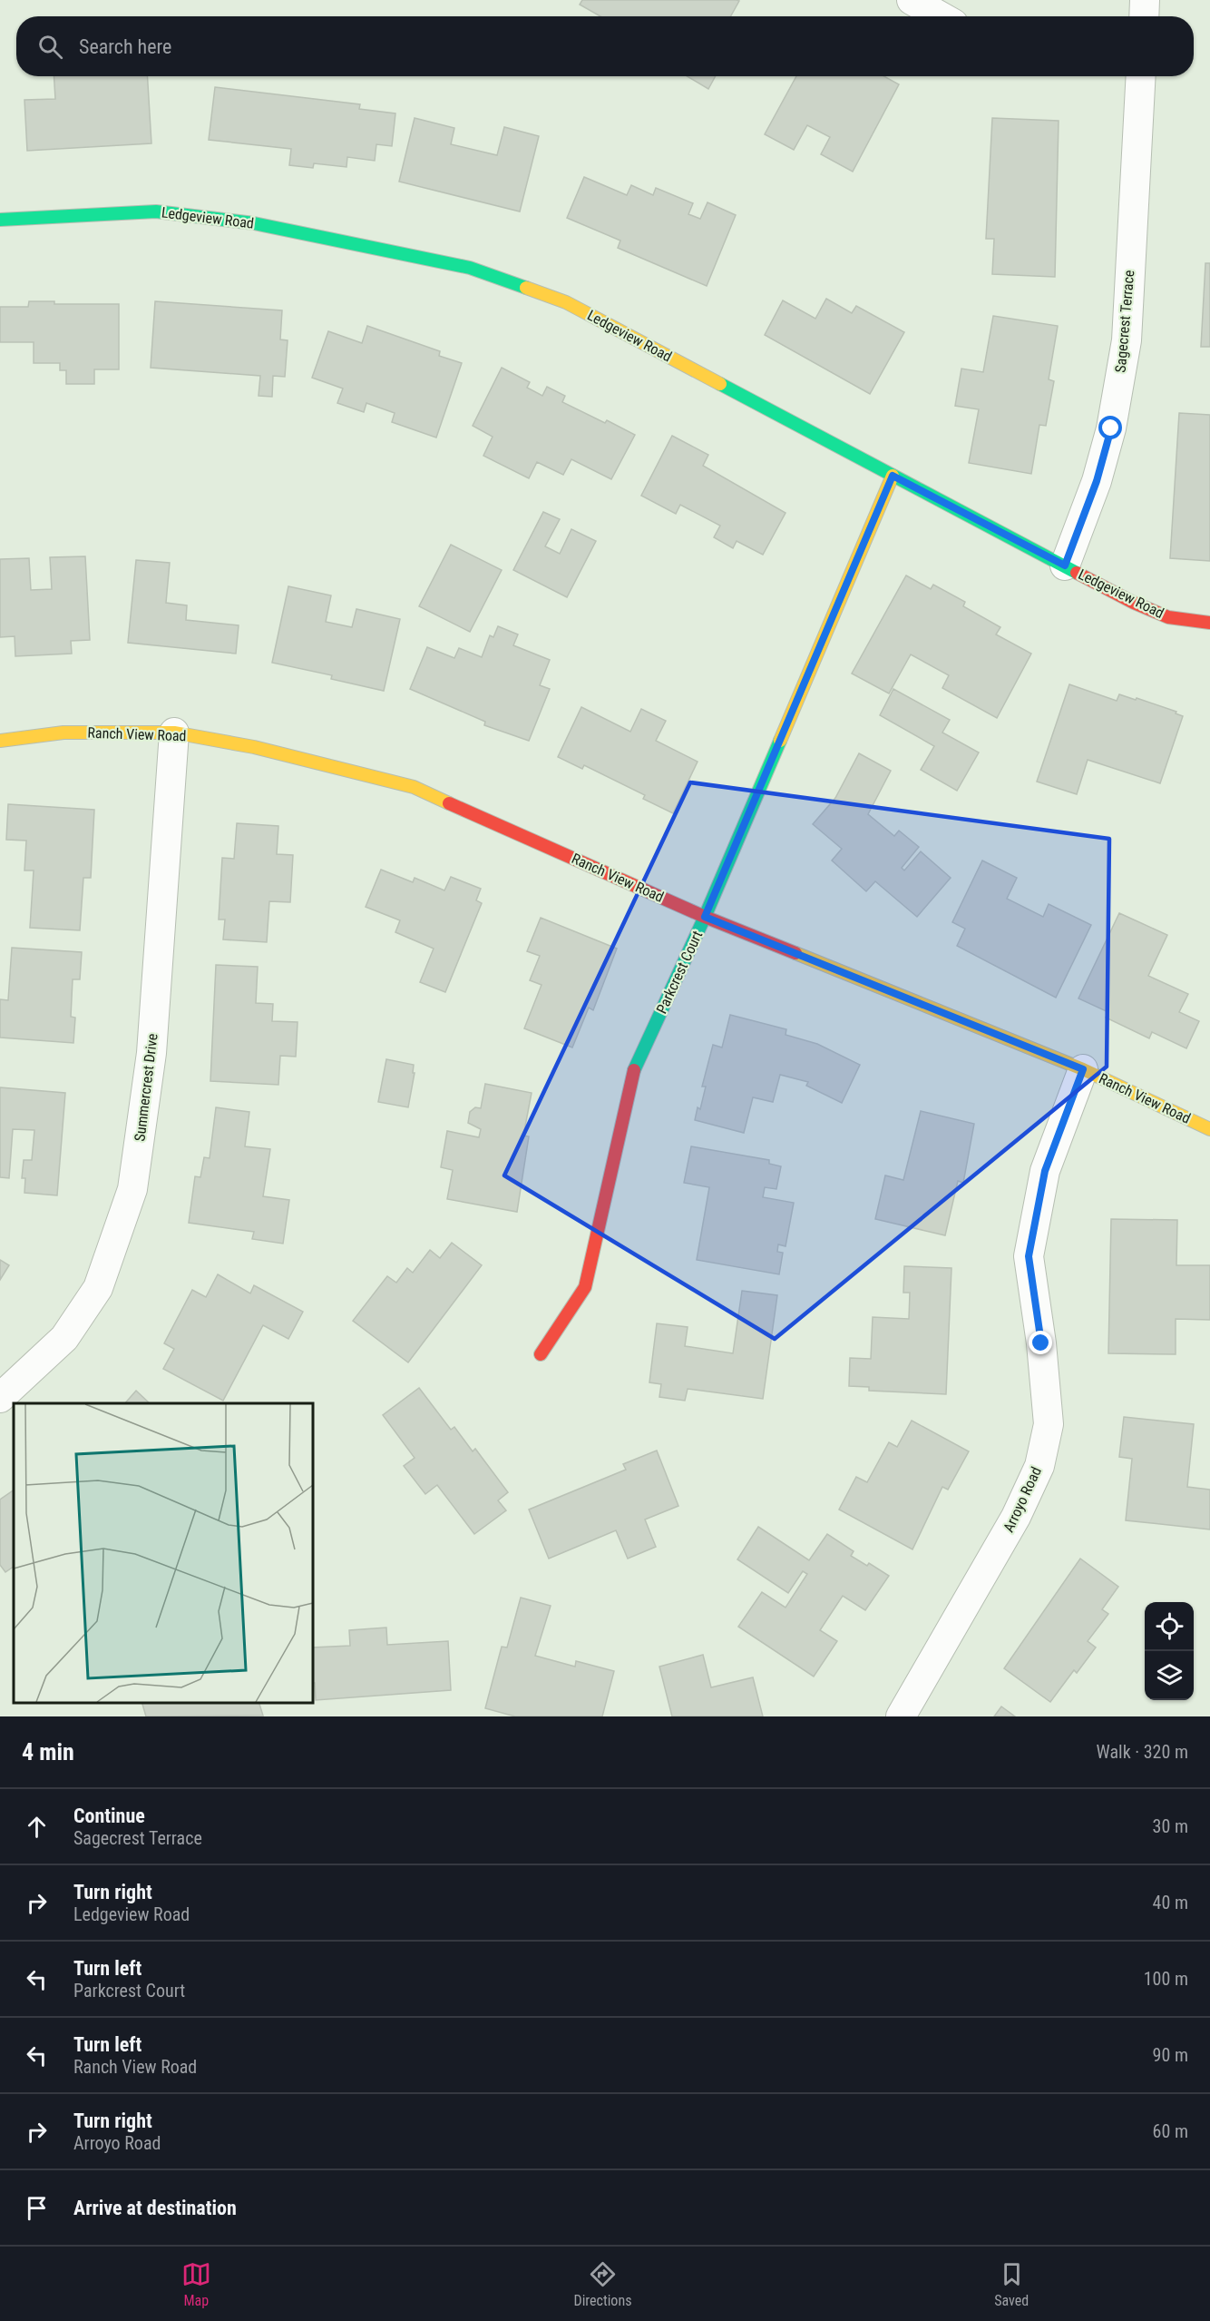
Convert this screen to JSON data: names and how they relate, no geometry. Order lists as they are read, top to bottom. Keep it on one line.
{"streets":{"street":["Ledgeview Road","Sagecrest Terrace","Ranch View Road","Parkcrest Court","Summercrest Drive","Arroyo Road"]},"crossings":[["Ledgeview Road","Sagecrest Terrace"],["Ledgeview Road","Parkcrest Court"],["Ranch View Road","Parkcrest Court"],["Ranch View Road","Summercrest Drive"],["Ranch View Road","Arroyo Road"]],"page":{"search":"Search here","heading":["4 min","Walk · 320 m"],"list":[["Continue","Sagecrest Terrace","30 m"],["Turn right","Ledgeview Road","40 m"],["Turn left","Parkcrest Court","100 m"],["Turn left","Ranch View Road","90 m"],["Turn right","Arroyo Road","60 m"],"Arrive at destination"],"nav":["Map","Directions","Saved"]}}
